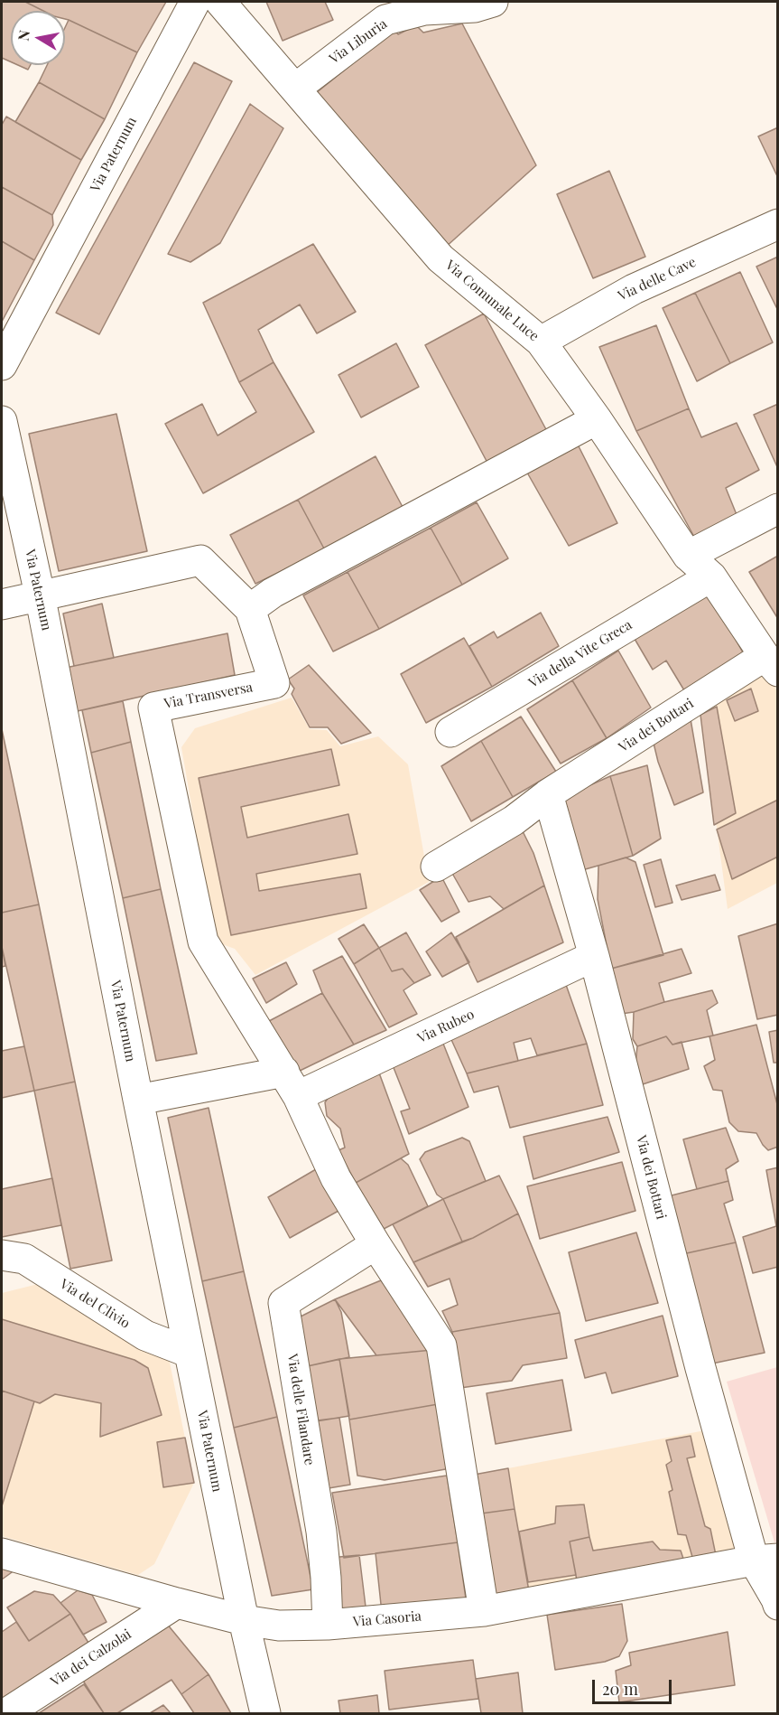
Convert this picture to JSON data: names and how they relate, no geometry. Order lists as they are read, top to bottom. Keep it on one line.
{"streets":{"street":["Via Liburia","Via Paternum","Via delle Cave","Via Comunale Luce","Via della Vite Greca","Via Transversa","Via dei Bottari","Via Rubeo","Via del Clivio","Via delle Filandare","Via Casoria","Via dei Calzolai"]},"crossings":[["Via Liburia","Via Comunale Luce"],["Via Paternum","Via Transversa"],["Via Paternum","Via Rubeo"],["Via Paternum","Via del Clivio"],["Via Paternum","Via Casoria"],["Via delle Cave","Via Comunale Luce"],["Via Comunale Luce","Via della Vite Greca"],["Via Comunale Luce","Via dei Bottari"],["Via Transversa","Via Rubeo"],["Via dei Bottari","Via Rubeo"],["Via dei Bottari","Via Casoria"],["Via delle Filandare","Via Casoria"],["Via Casoria","Via dei Calzolai"]],"scale_bar":"20 m","north":"left"}
